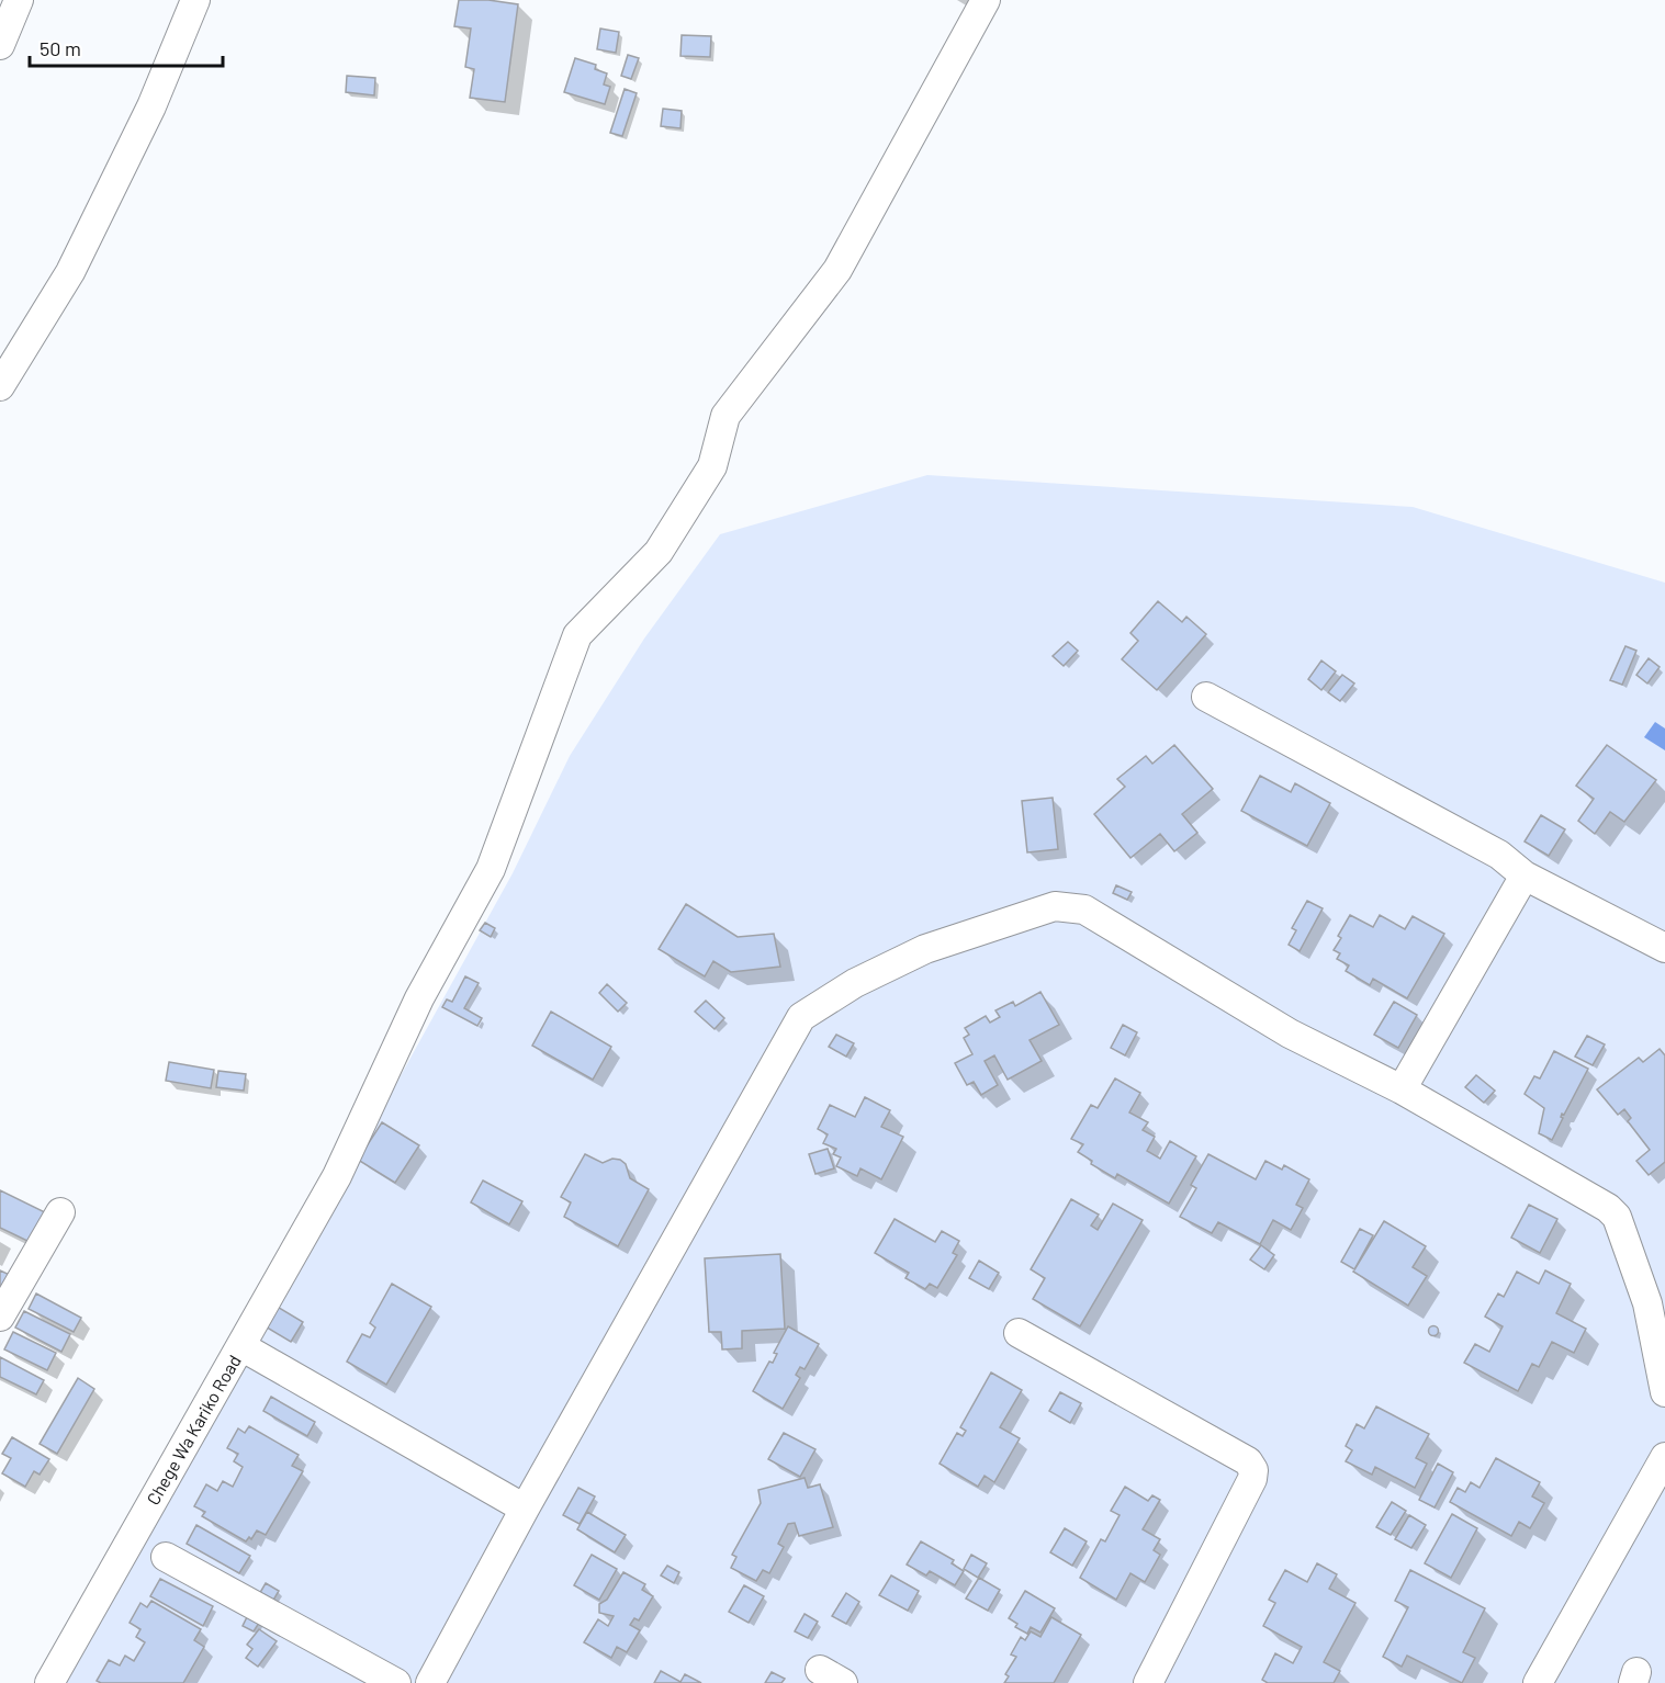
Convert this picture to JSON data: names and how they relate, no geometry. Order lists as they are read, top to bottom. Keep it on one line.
{"streets":{"street":["Chege Wa Kariko Road"]},"scale_bar":"50 m"}
